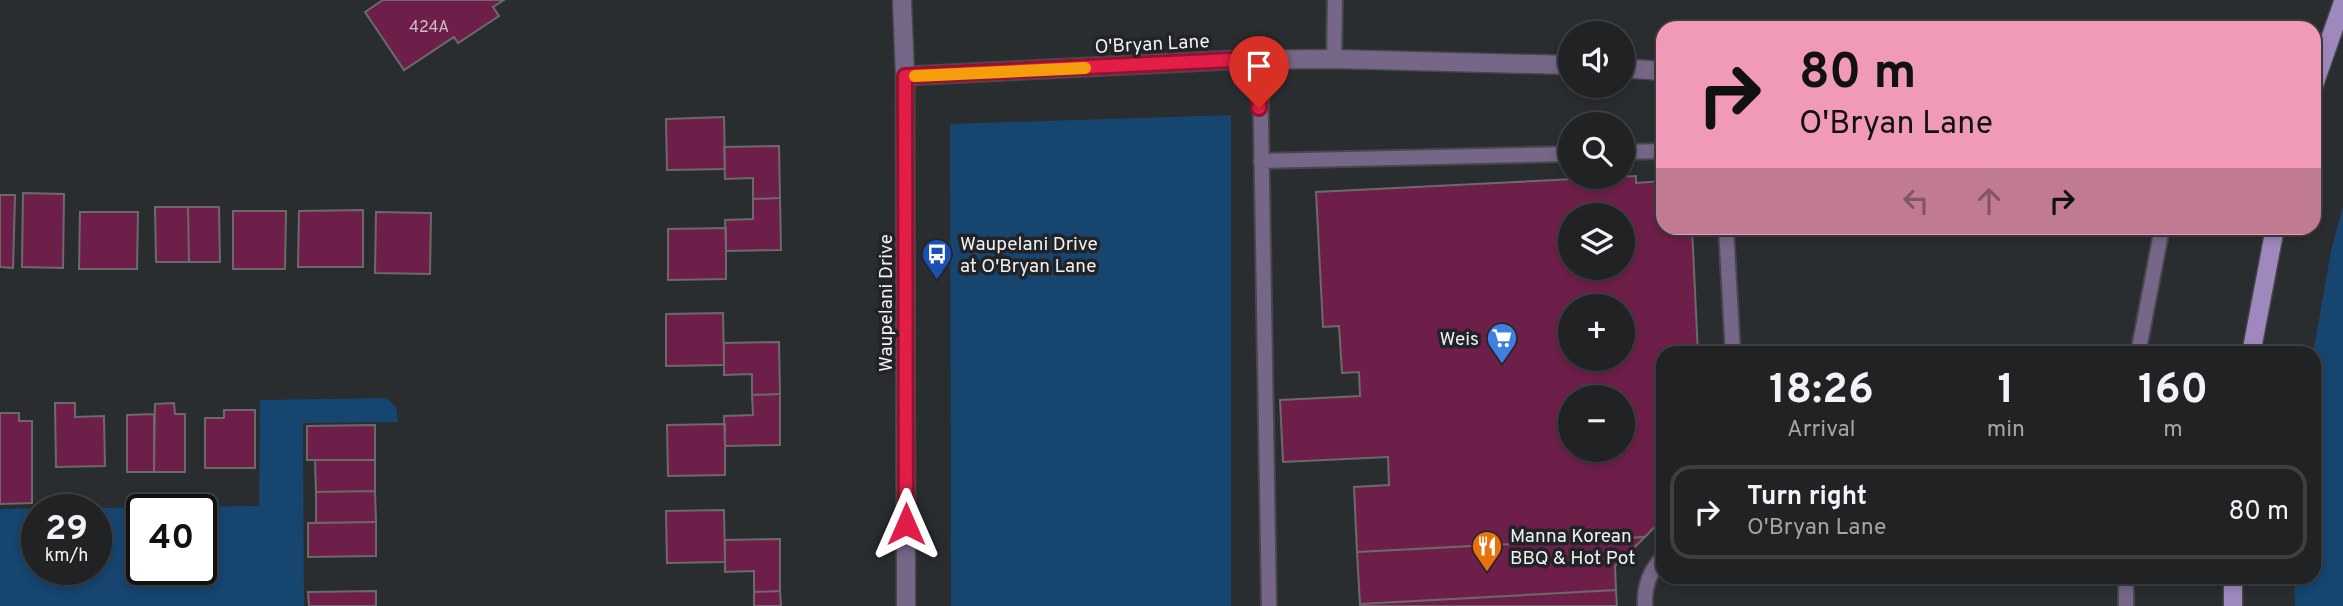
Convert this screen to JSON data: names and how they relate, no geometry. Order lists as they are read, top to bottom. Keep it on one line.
{"streets":{"street":["O'Bryan Lane","Waupelani Drive"]},"crossings":[["O'Bryan Lane","Waupelani Drive"]],"places":{"bus stop":["Waupelani Drive at O'Bryan Lane"],"supermarket":["Weis"],"restaurant":["Manna Korean BBQ & Hot Pot"]},"house_numbers":["424A"],"page":{"map_buttons":["+","−"],"turn":["80 m","O'Bryan Lane"],"eta":["18:26","Arrival","1","min","160","m"],"list":[{"name":"Turn right","note":"O'Bryan Lane","value":"80 m"}],"speed":"29 km/h","limit":"40"}}
